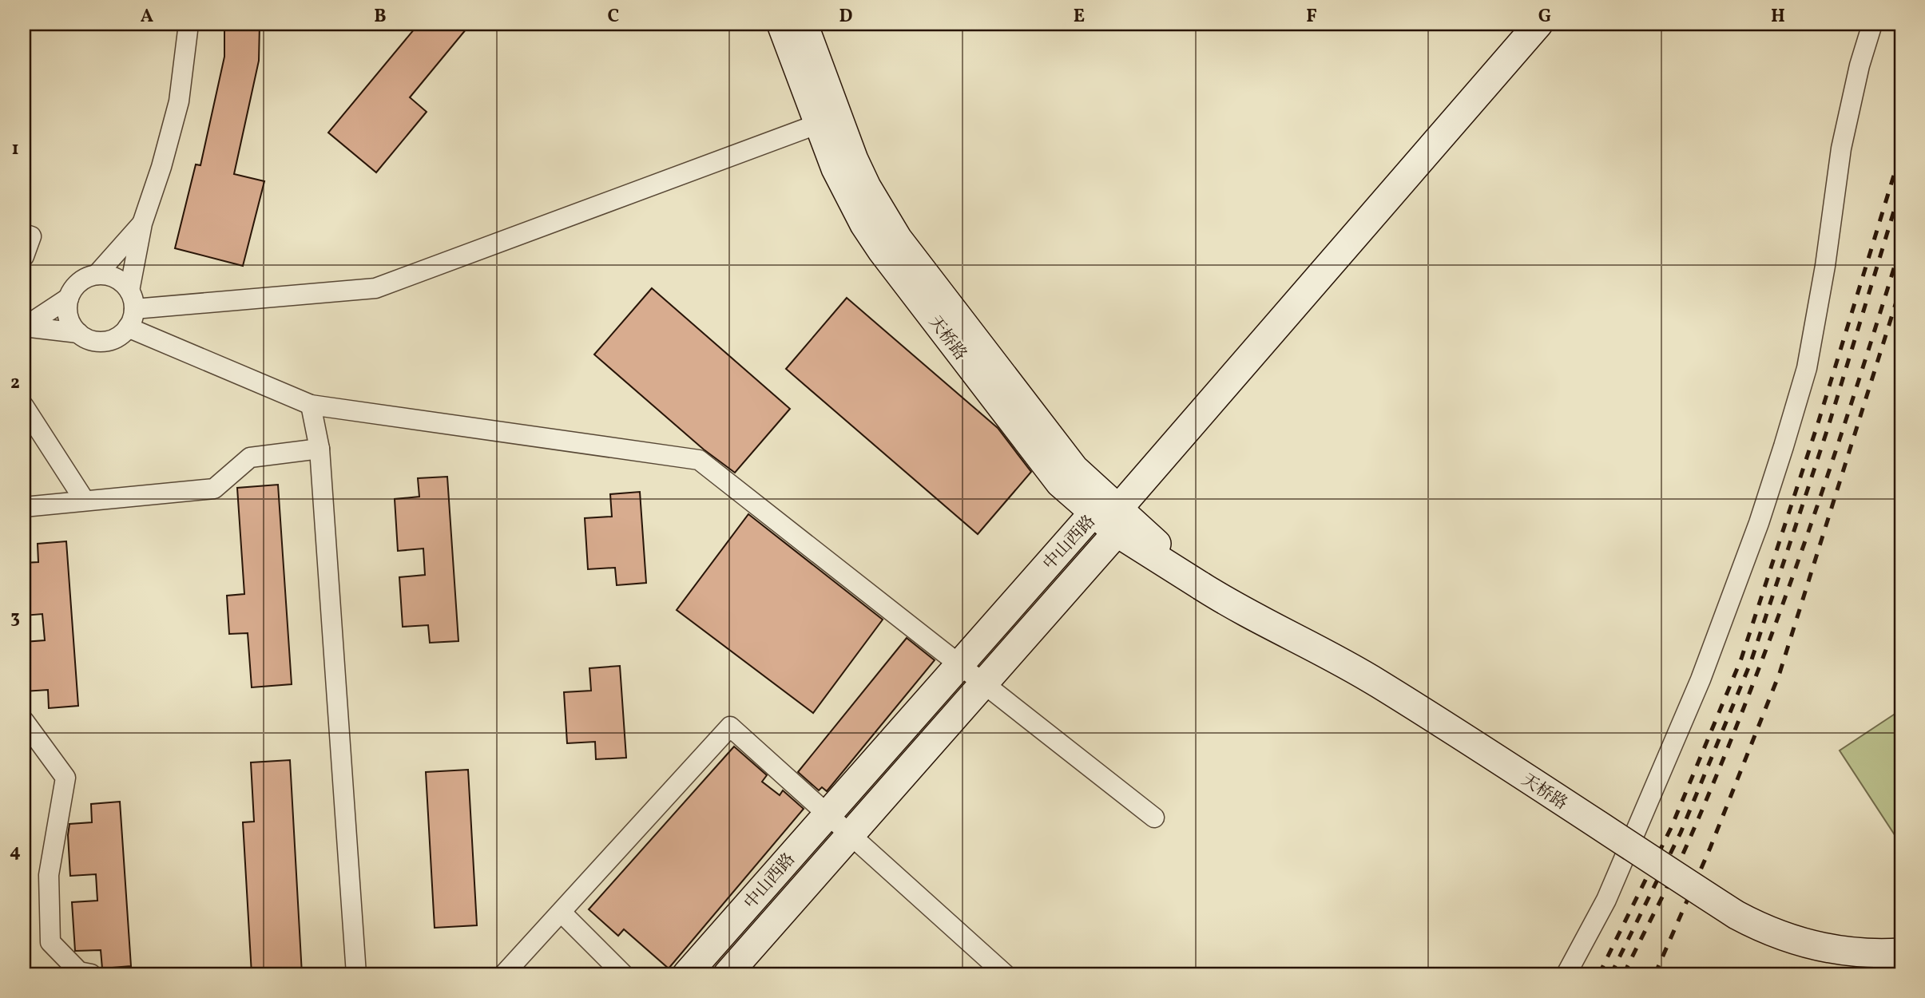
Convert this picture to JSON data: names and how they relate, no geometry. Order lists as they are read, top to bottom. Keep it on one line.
{"streets":{"main road":["天桥路","中山西路"]},"crossings":[["天桥路","中山西路"]],"grid":{"columns":["A","B","C","D","E","F","G","H"],"rows":["1","2","3","4"]}}
